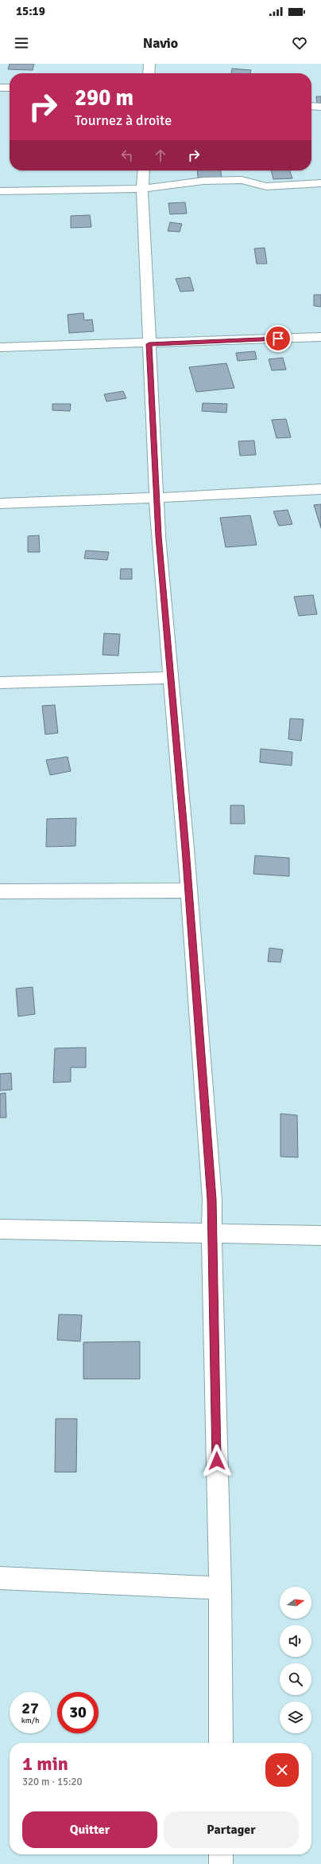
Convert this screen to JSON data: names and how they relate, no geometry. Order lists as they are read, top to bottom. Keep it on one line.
{"north":"right","page":{"status":"15:19","header":"Navio","turn":["290 m","Tournez à droite"],"speed":"27 km/h","limit":"30","heading":["1 min","320 m · 15:20"],"buttons":["Quitter","Partager"]}}
